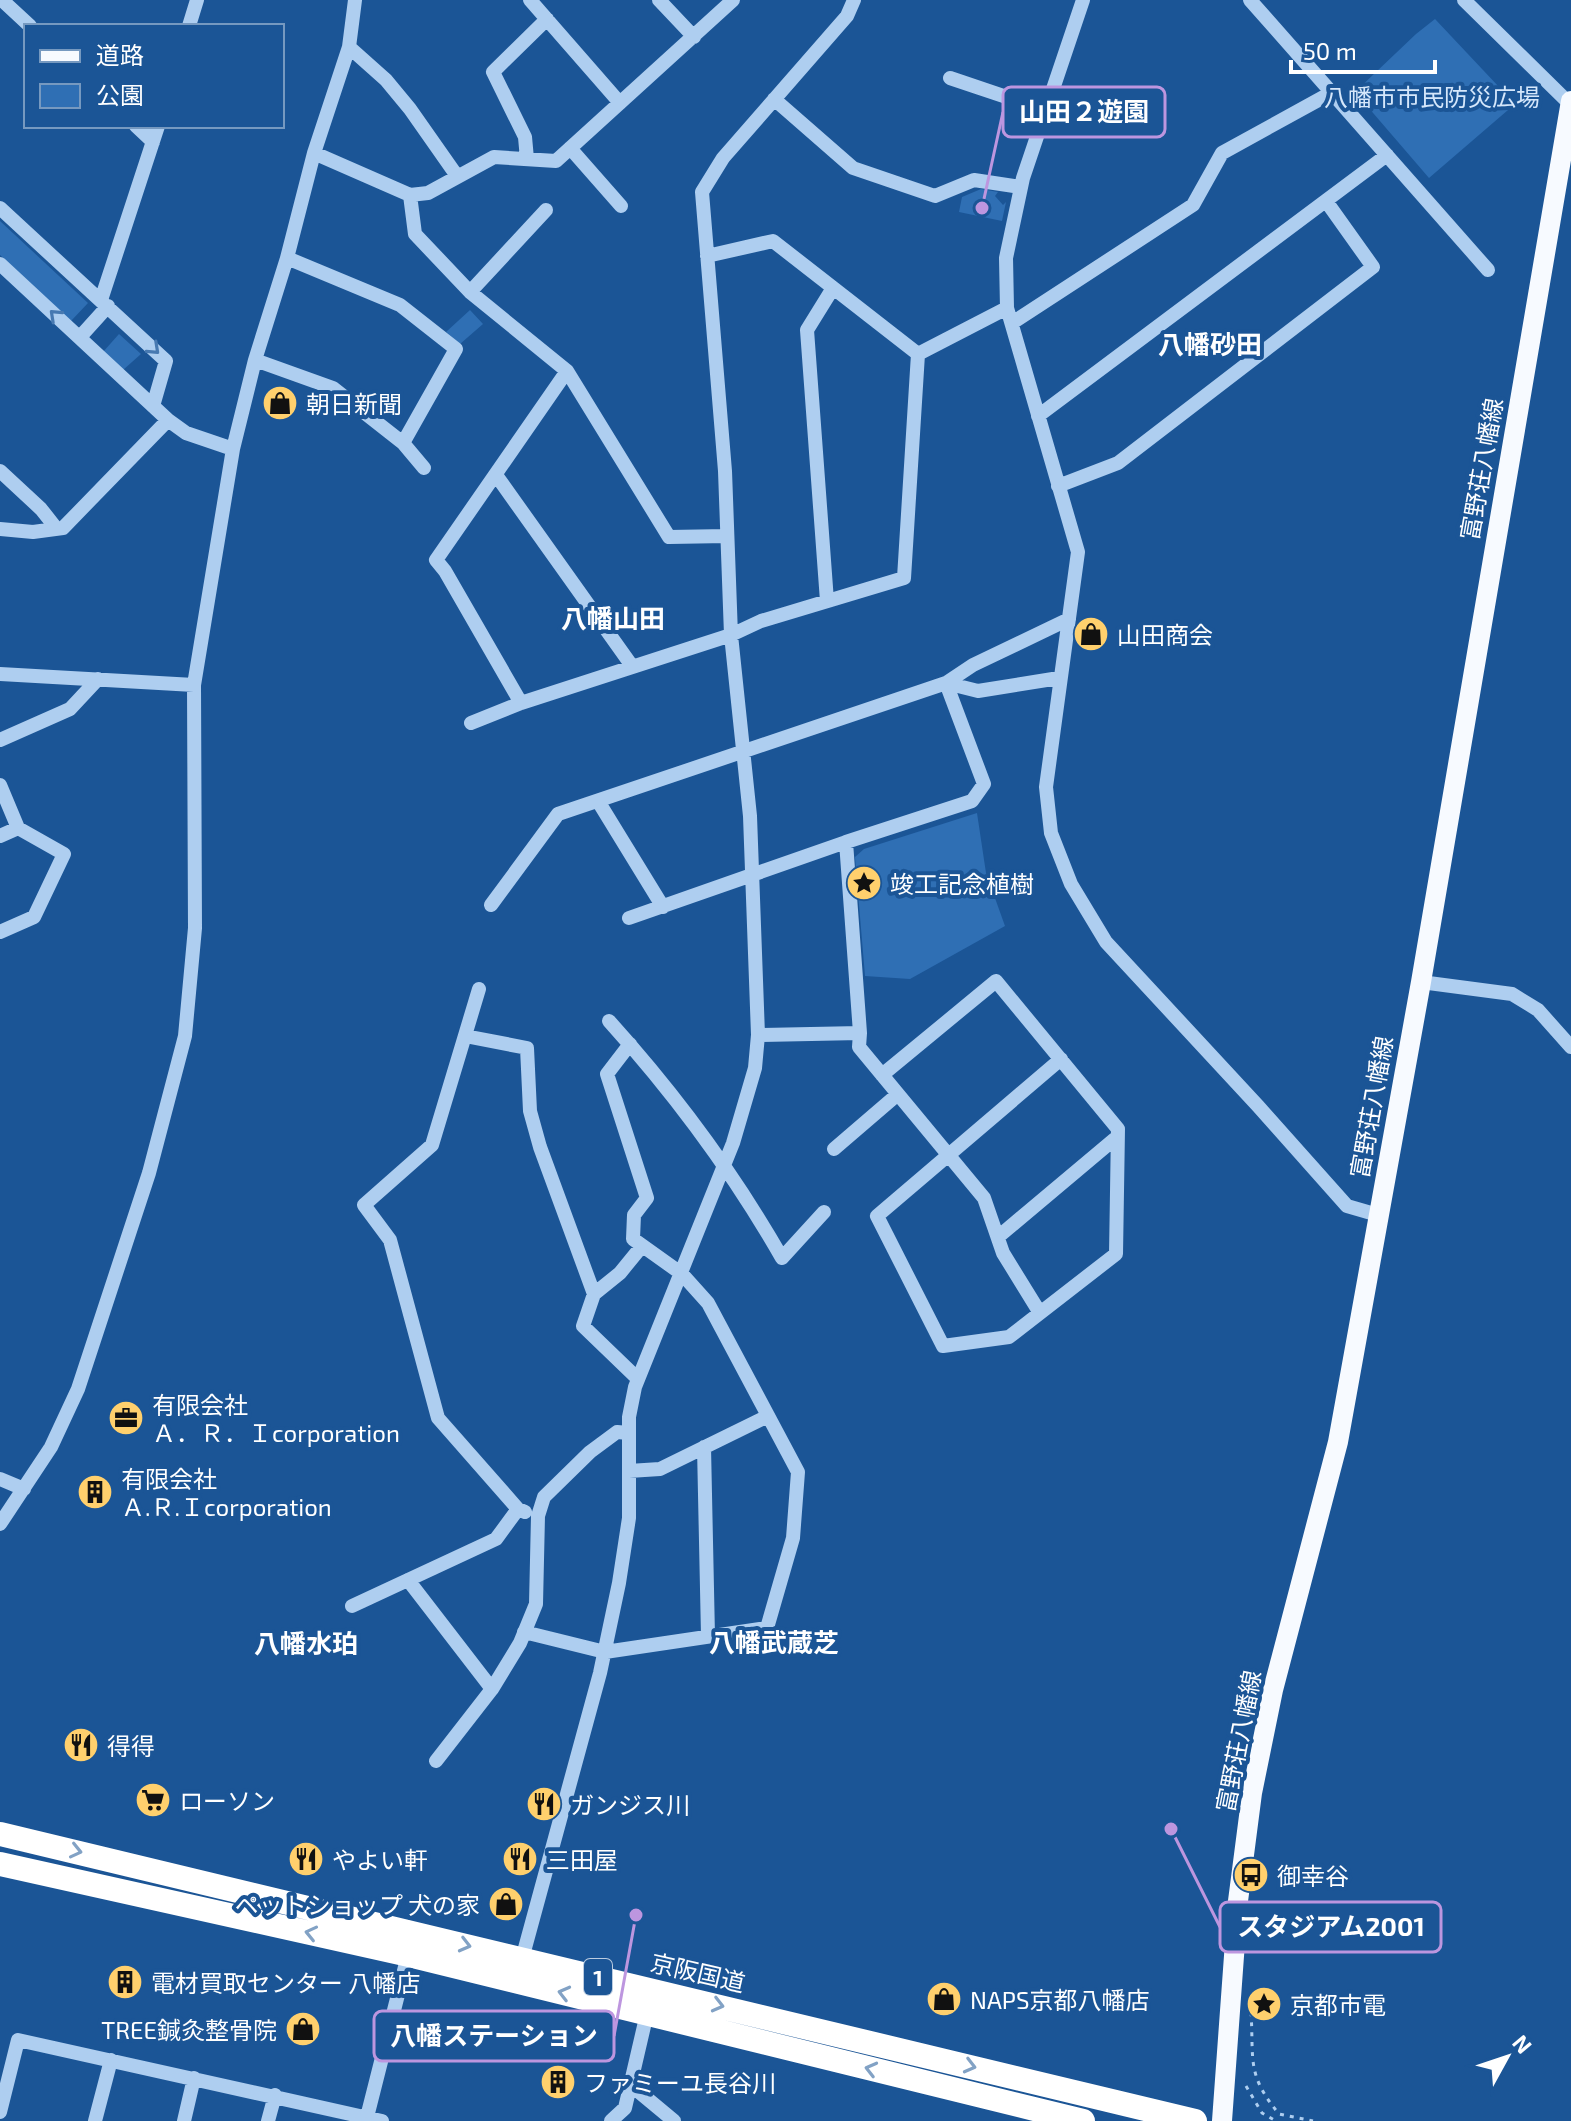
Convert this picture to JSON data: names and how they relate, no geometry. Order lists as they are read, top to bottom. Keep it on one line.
{"streets":{"highway":["京阪国道","1"],"main road":["富野荘八幡線"]},"districts":["八幡砂田","八幡山田","八幡武蔵芝","八幡水珀"],"parks":["八幡市市民防災広場"],"places":{"other":["山田２遊園","スタジアム2001","八幡ステーション"],"shop":["朝日新聞","山田商会","ペットショップ 犬の家","NAPS京都八幡店","TREE鍼灸整骨院"],"place":["竣工記念植樹","京都市電"],"office":["有限会社 Ａ．Ｒ．Ｉcorporation"],"building":["有限会社 Ａ.Ｒ.Ｉcorporation","電材買取センター 八幡店","ファミーユ長谷川"],"restaurant":["得得","ガンジス川","やよい軒","三田屋"],"supermarket":["ローソン"],"bus stop":["御幸谷"]},"legend":["道路","公園"],"scale_bar":"50 m","north":"top right"}
